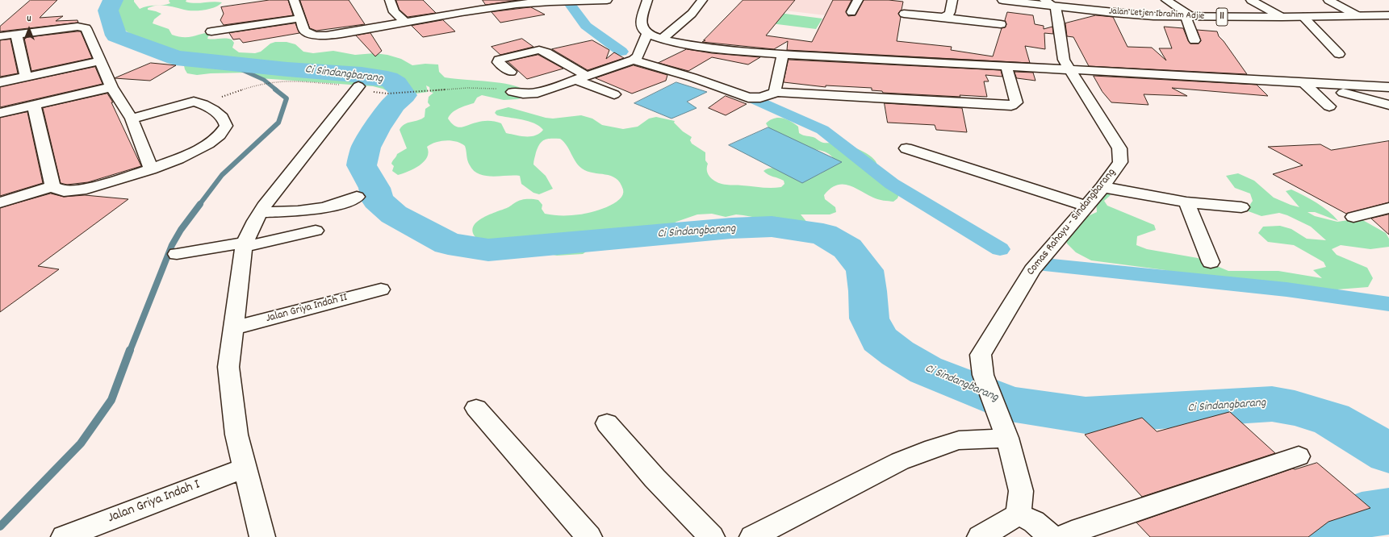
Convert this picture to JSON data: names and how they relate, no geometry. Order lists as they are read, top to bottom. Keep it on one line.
{"streets":{"street":["Jalan Letjen Ibrahim Adjie","11","Comas Rahayu - Sindangbarang","Jalan Griya Indah II","Jalan Griya Indah I"]},"crossings":[["Jalan Letjen Ibrahim Adjie","Comas Rahayu - Sindangbarang"]],"water":["Ci Sindangbarang"],"north":"top"}
